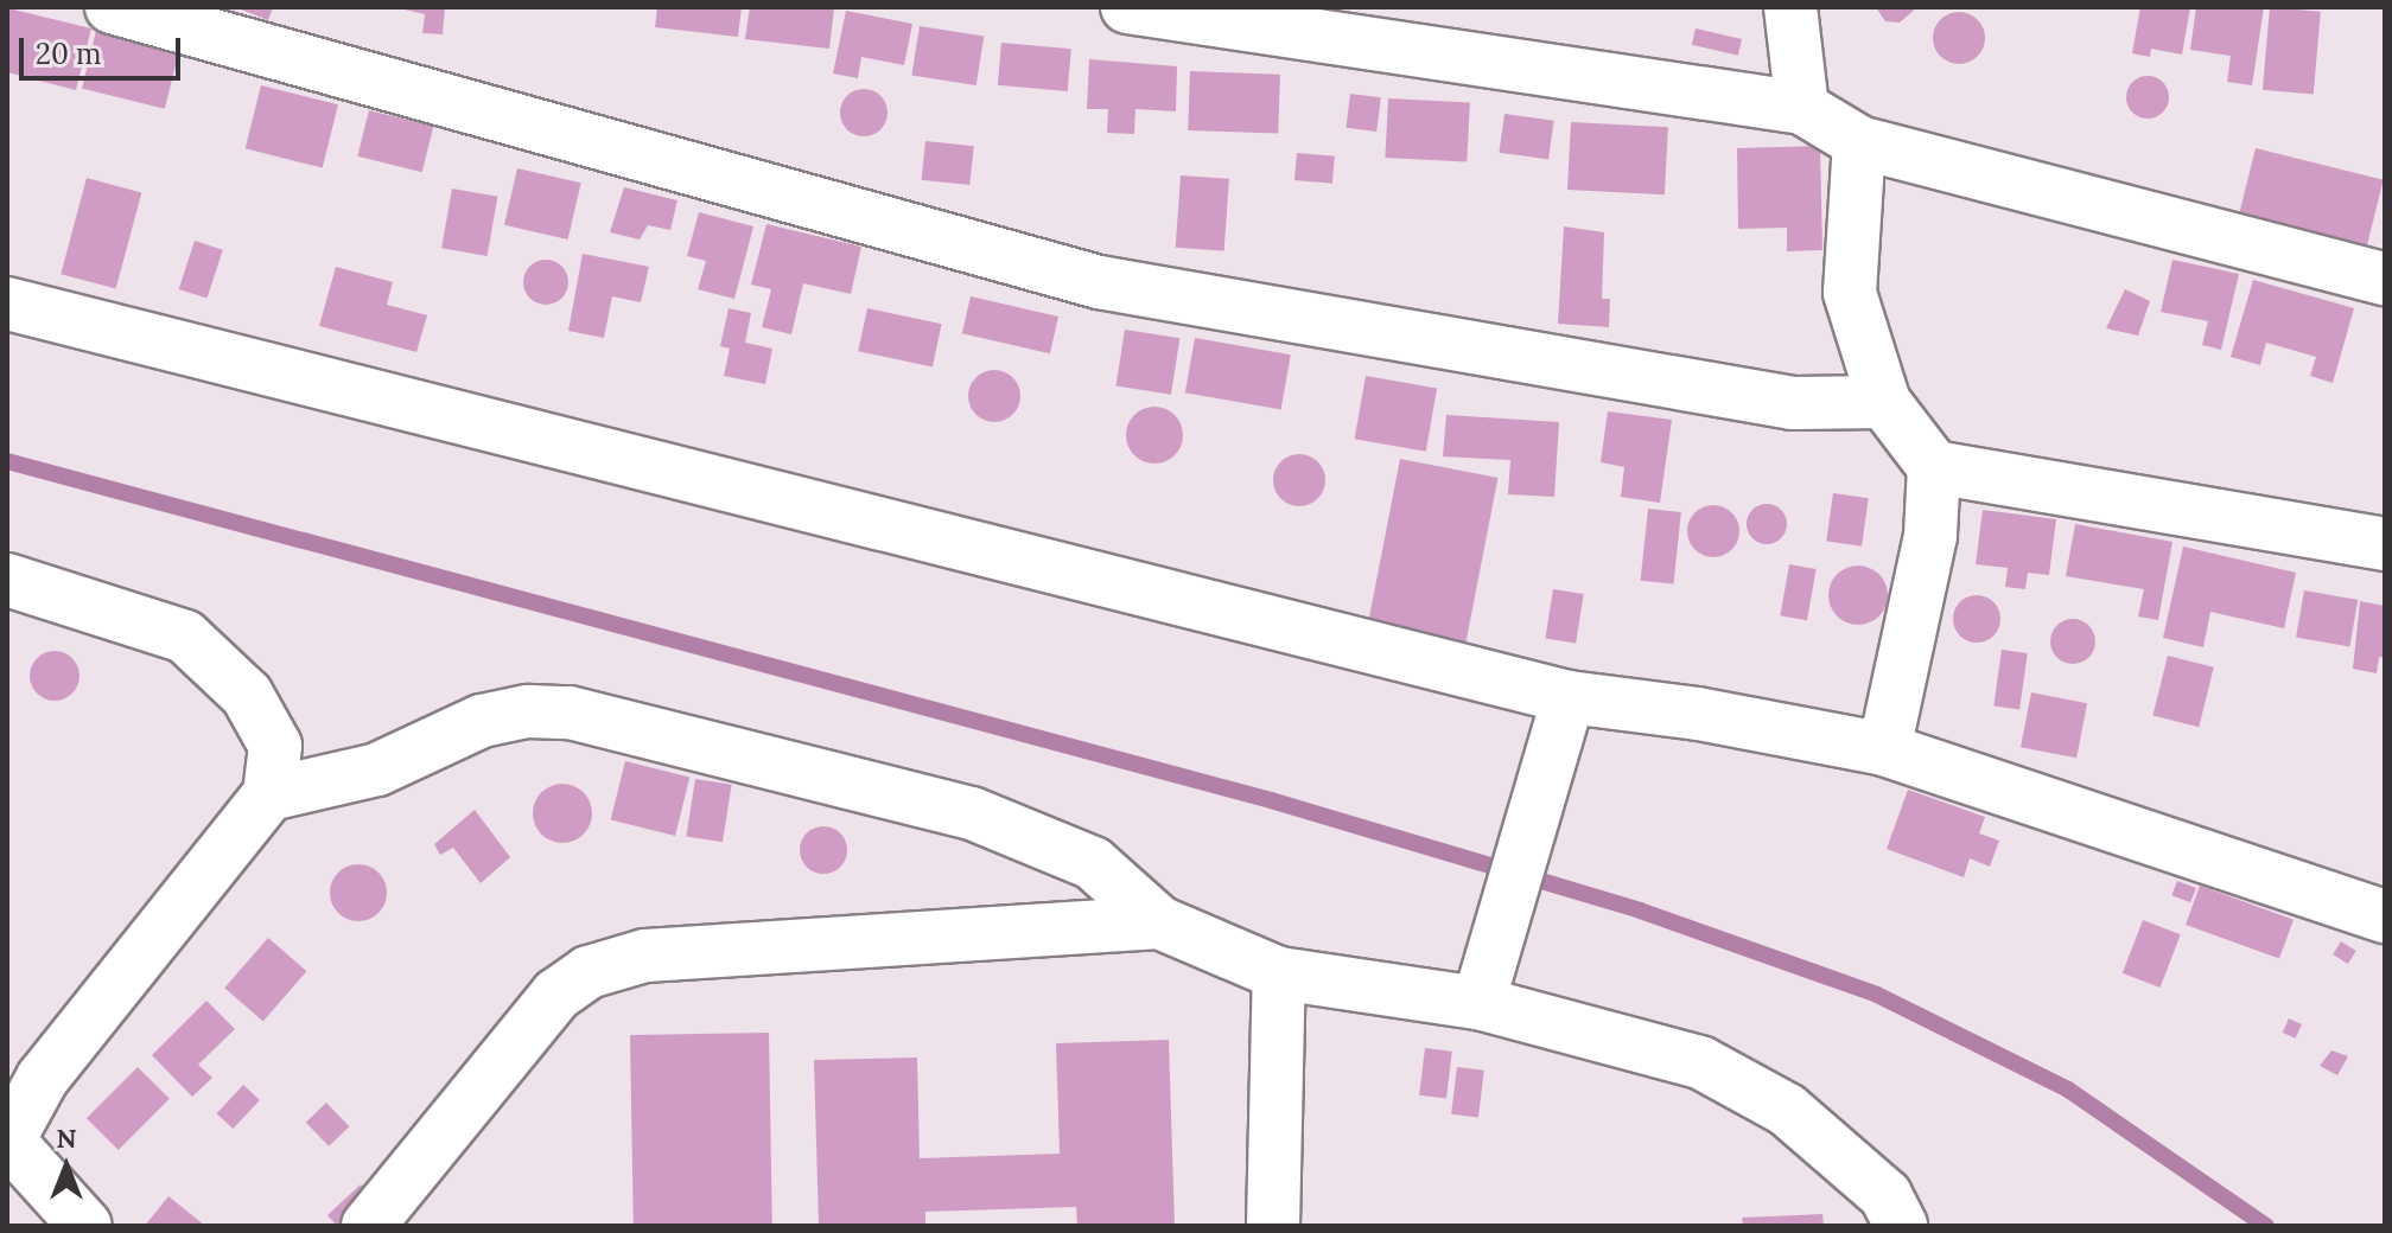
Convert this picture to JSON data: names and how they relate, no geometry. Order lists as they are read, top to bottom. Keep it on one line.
{"scale_bar":"20 m","north":"top"}
